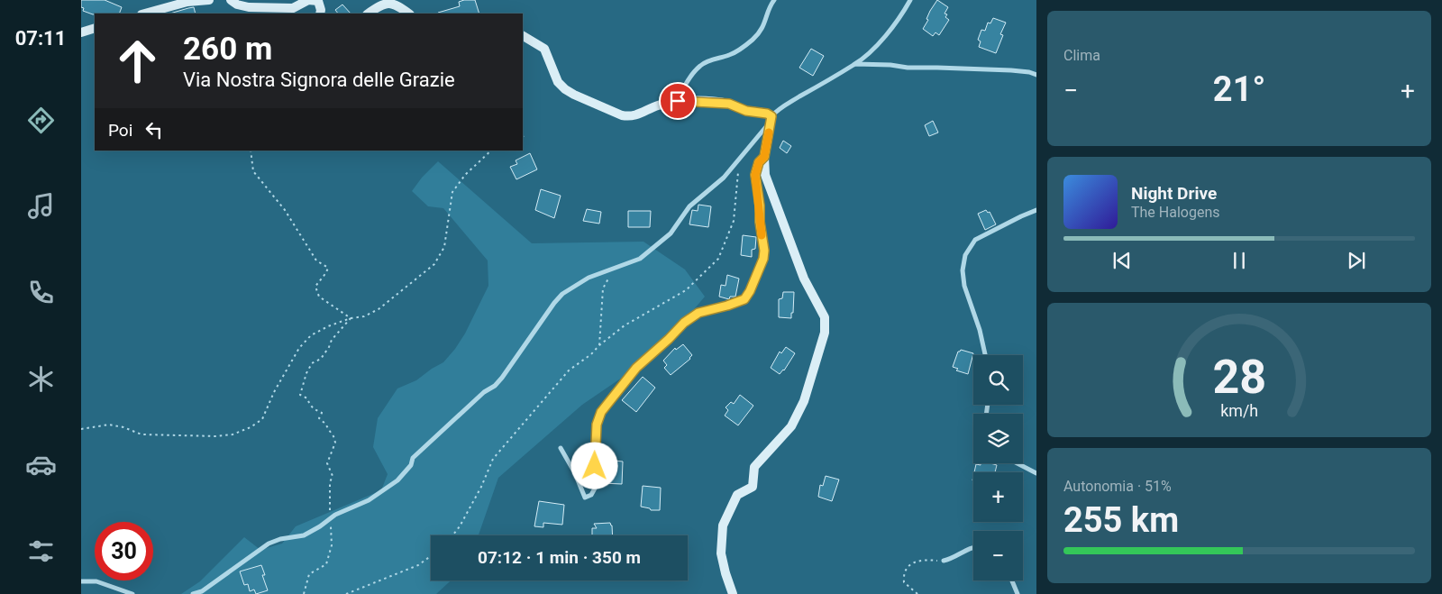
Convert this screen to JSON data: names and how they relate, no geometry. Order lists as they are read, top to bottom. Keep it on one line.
{"page":{"tabs":"07:11","tile":["Clima",["Autonomia · 51%","255 km"]],"turn":["260 m","Via Nostra Signora delle Grazie"],"heat":["−","21°","+"],"then":"Poi","song":["Night Drive","The Halogens"],"map_buttons":["+","−"],"limit":"30","trip":"07:12 · 1 min · 350 m","gauge":["28","km/h"]}}
